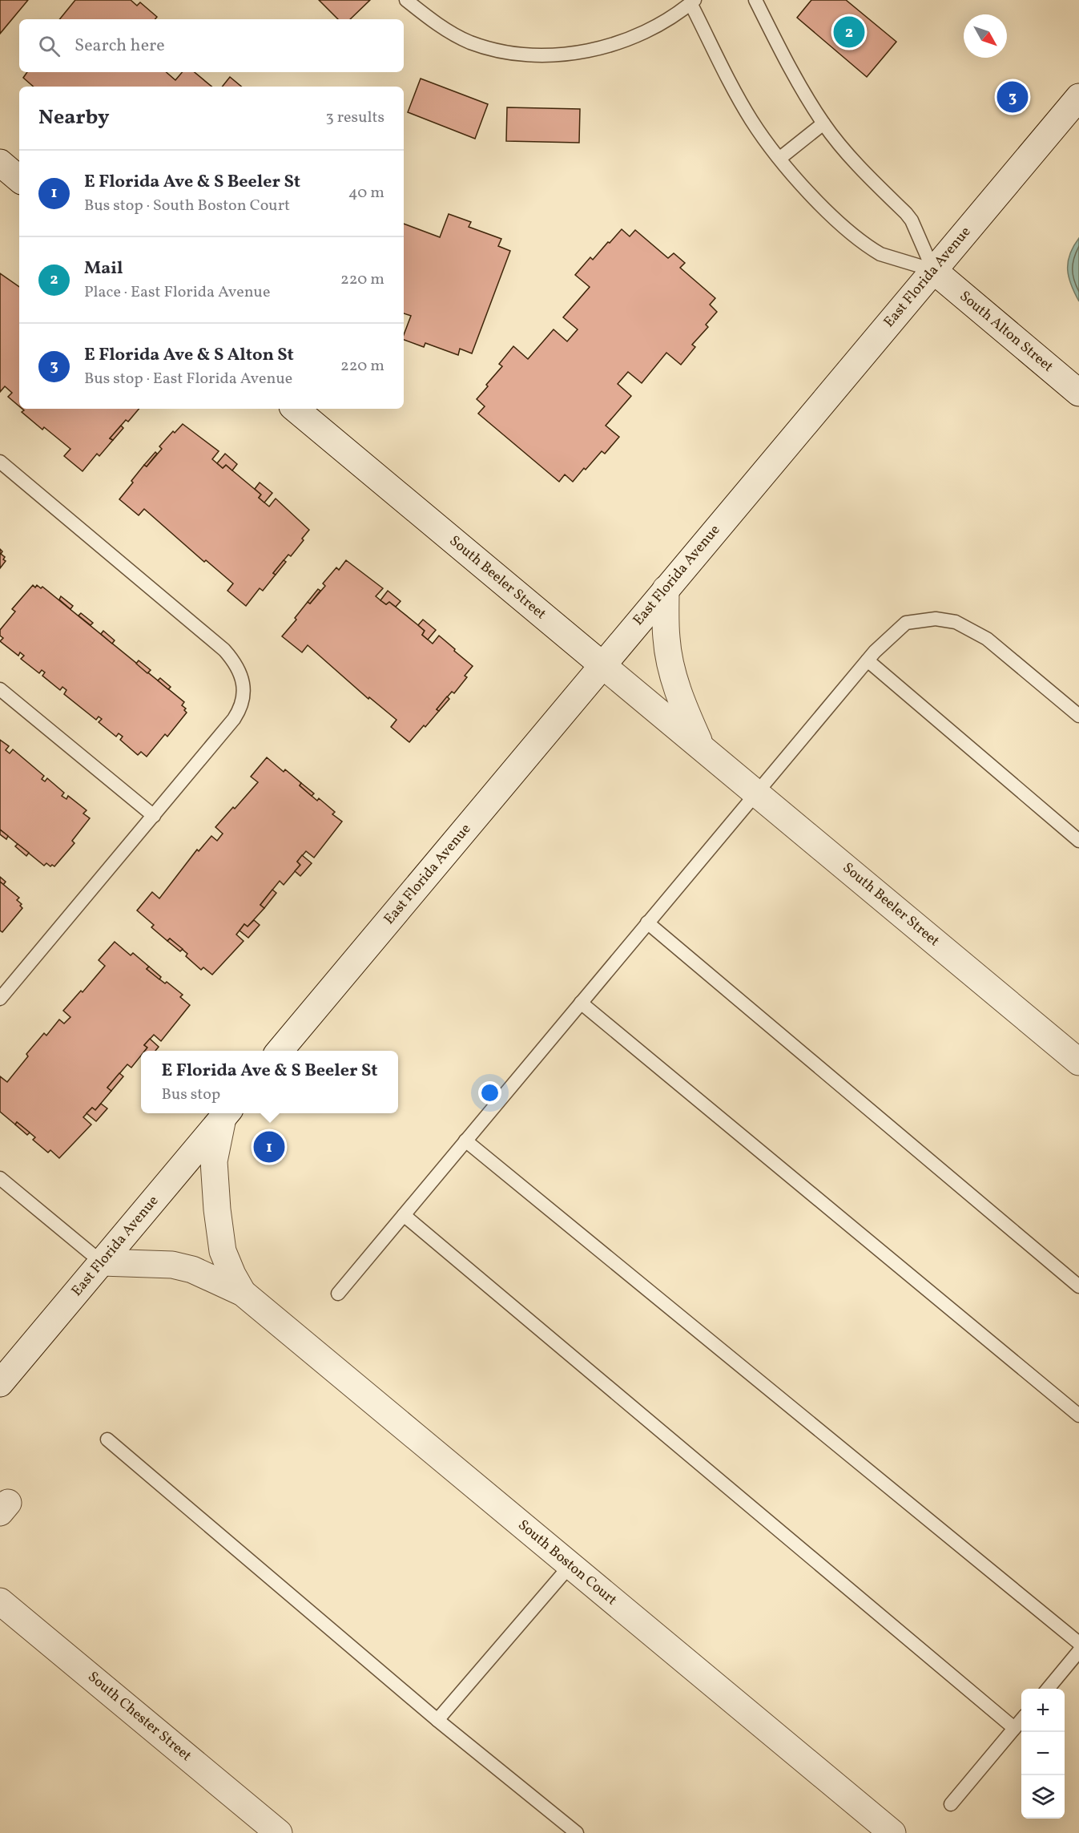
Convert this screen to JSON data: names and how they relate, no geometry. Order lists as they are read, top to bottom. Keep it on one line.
{"streets":{"street":["East Florida Avenue","South Alton Street","South Beeler Street","South Boston Court","South Chester Street"]},"crossings":[["East Florida Avenue","South Alton Street"],["East Florida Avenue","South Beeler Street"],["East Florida Avenue","South Boston Court"]],"north":"bottom right","page":{"pins":["2","3","1"],"search":"Search here","heading":["Nearby","3 results"],"list":[{"mark":"1","name":"E Florida Ave & S Beeler St","note":"Bus stop · South Boston Court","value":"40 m"},{"mark":"2","name":"Mail","note":"Place · East Florida Avenue","value":"220 m"},{"mark":"3","name":"E Florida Ave & S Alton St","note":"Bus stop · East Florida Avenue","value":"220 m"}],"popup":["E Florida Ave & S Beeler St","Bus stop"],"map_buttons":["+","−"]}}
